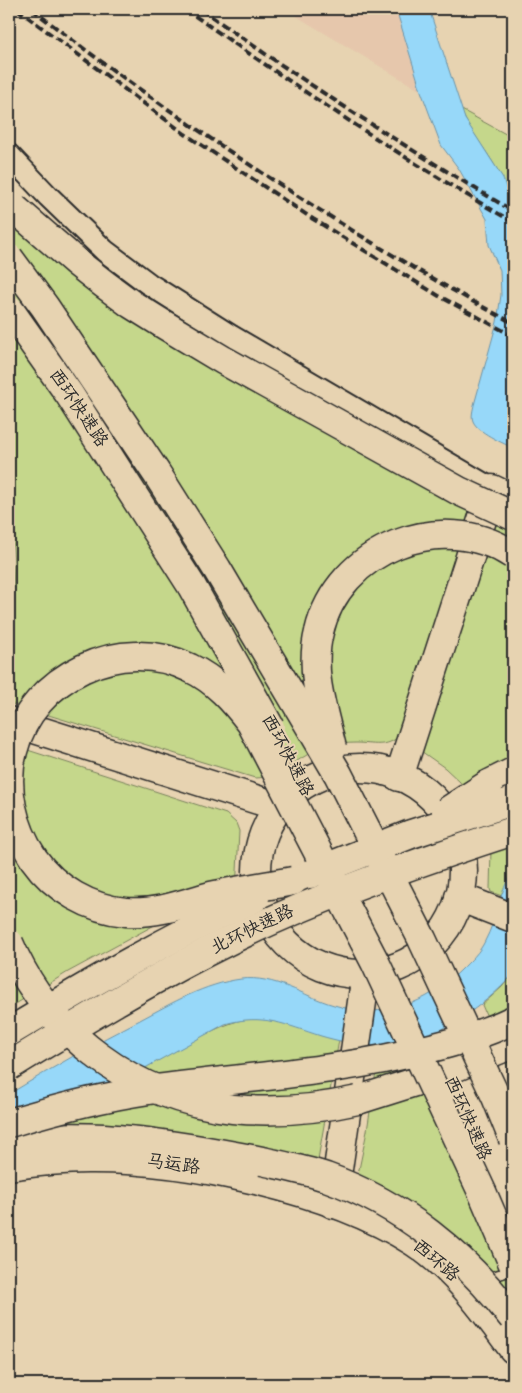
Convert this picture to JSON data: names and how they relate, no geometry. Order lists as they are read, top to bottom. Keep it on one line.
{"streets":{"main road":["西环快速路","北环快速路","马运路","西环路"]},"crossings":[["马运路","西环路"]]}
